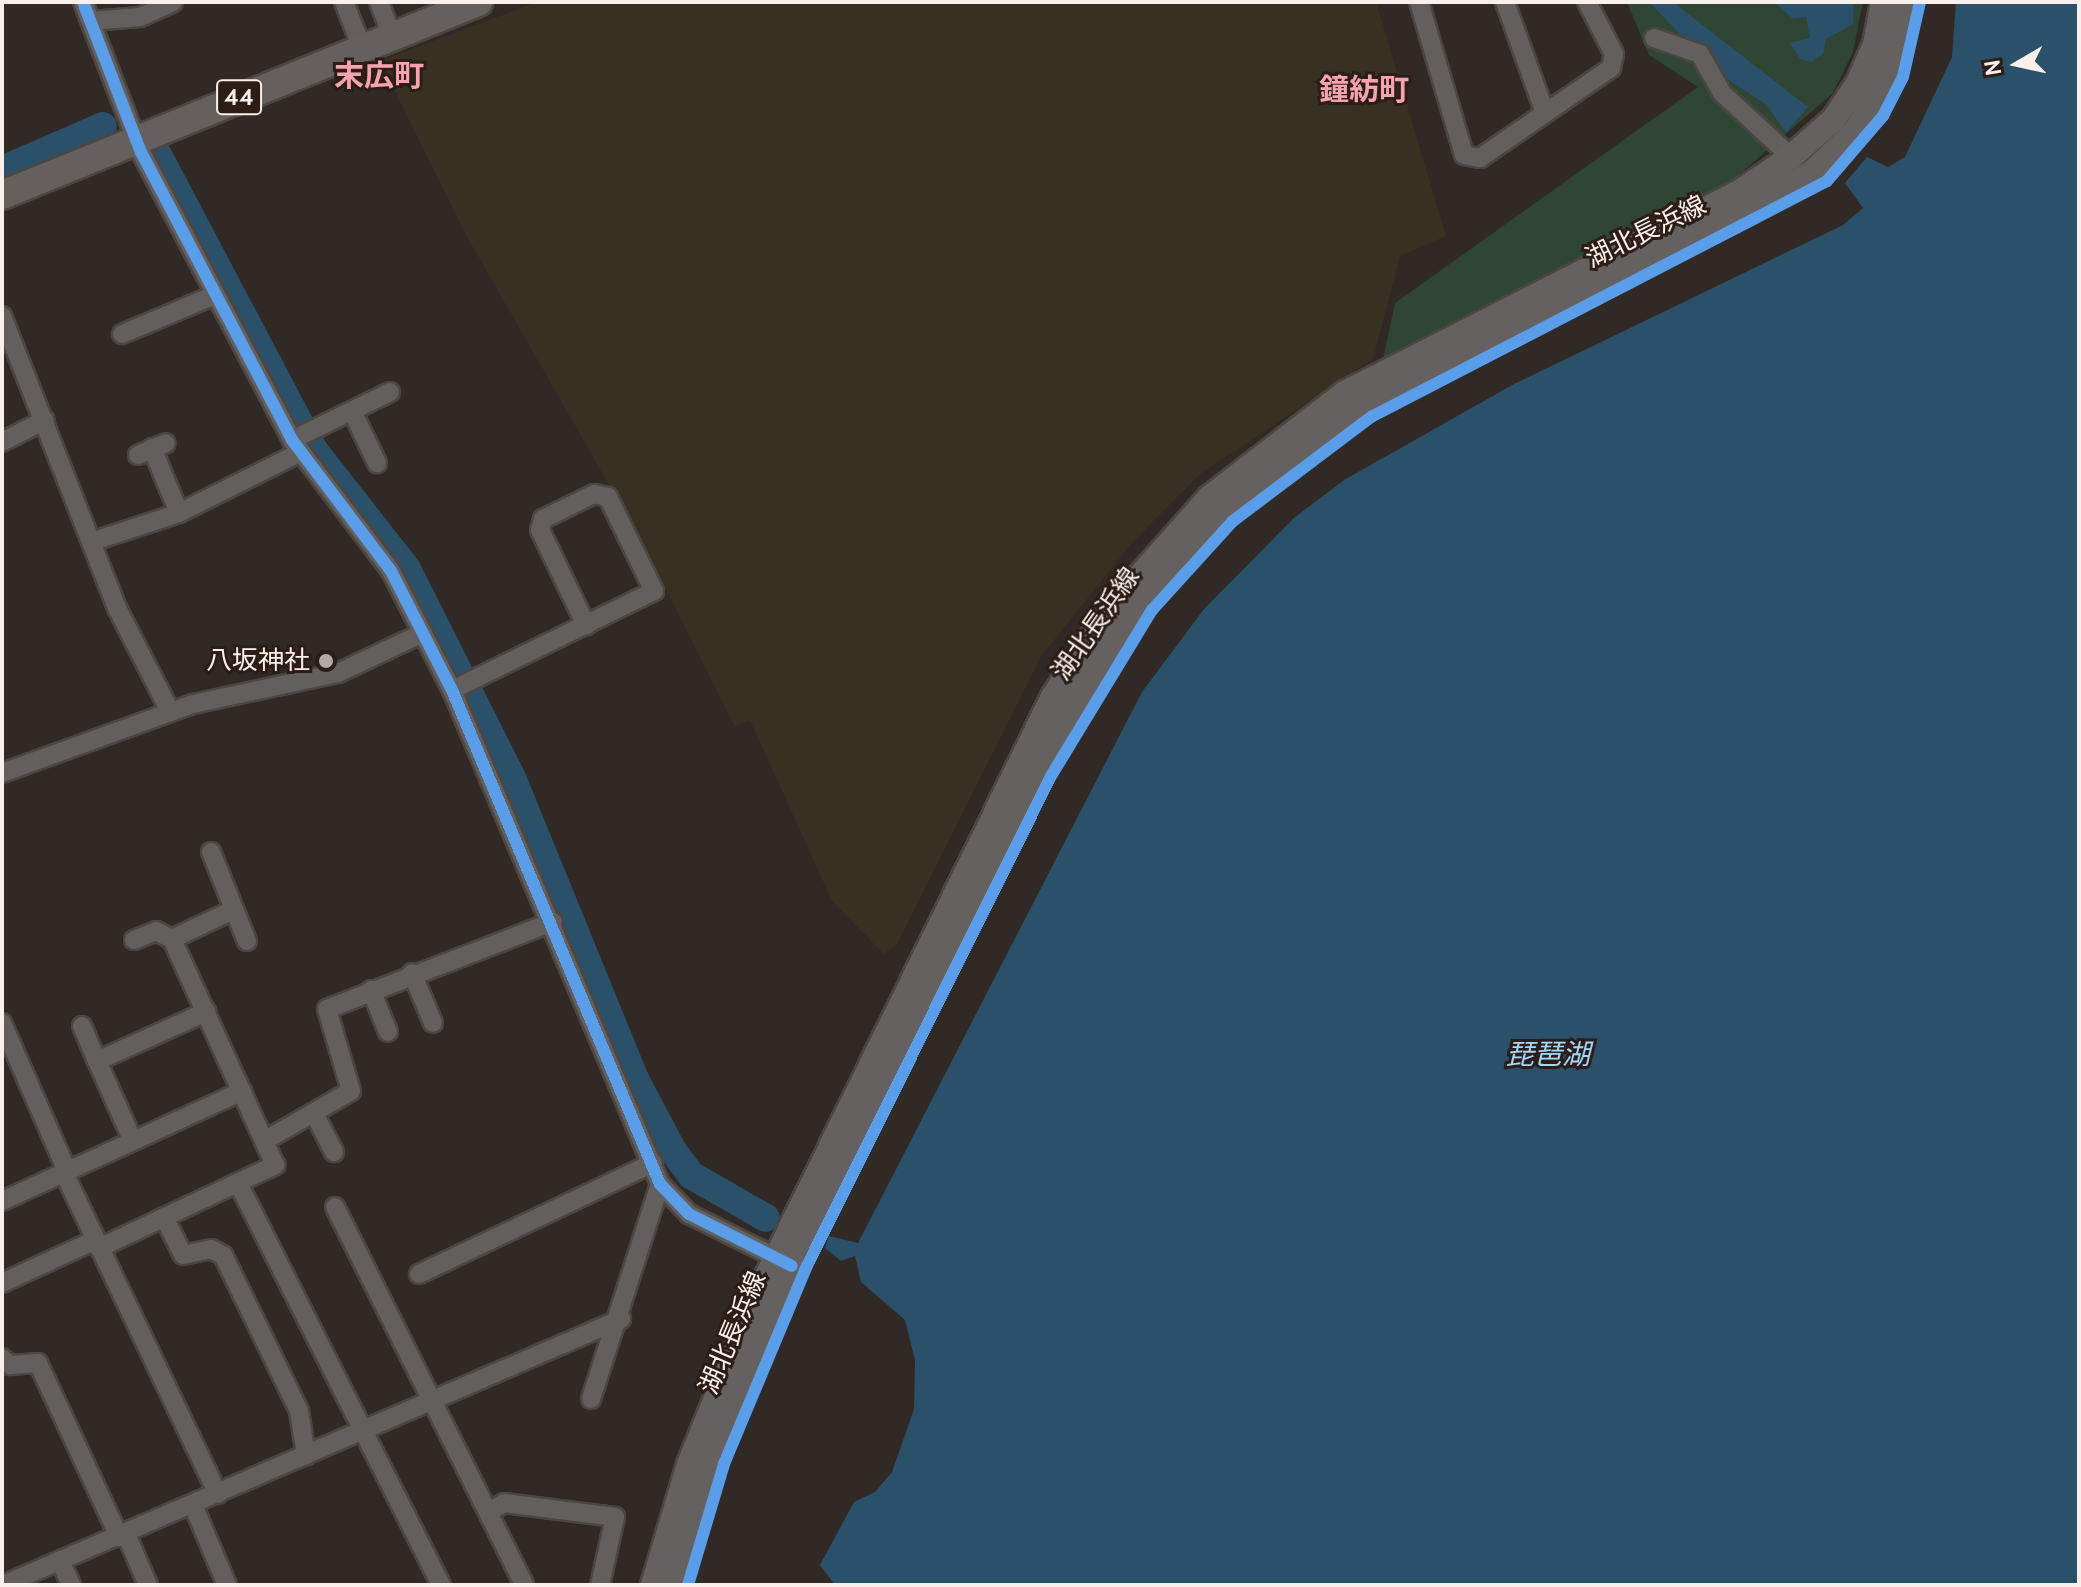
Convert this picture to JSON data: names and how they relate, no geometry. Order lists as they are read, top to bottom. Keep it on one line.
{"streets":{"main road":["44","湖北長浜線"]},"districts":["末広町","鐘紡町"],"water":["琵琶湖"],"places":["八坂神社"],"north":"left"}
